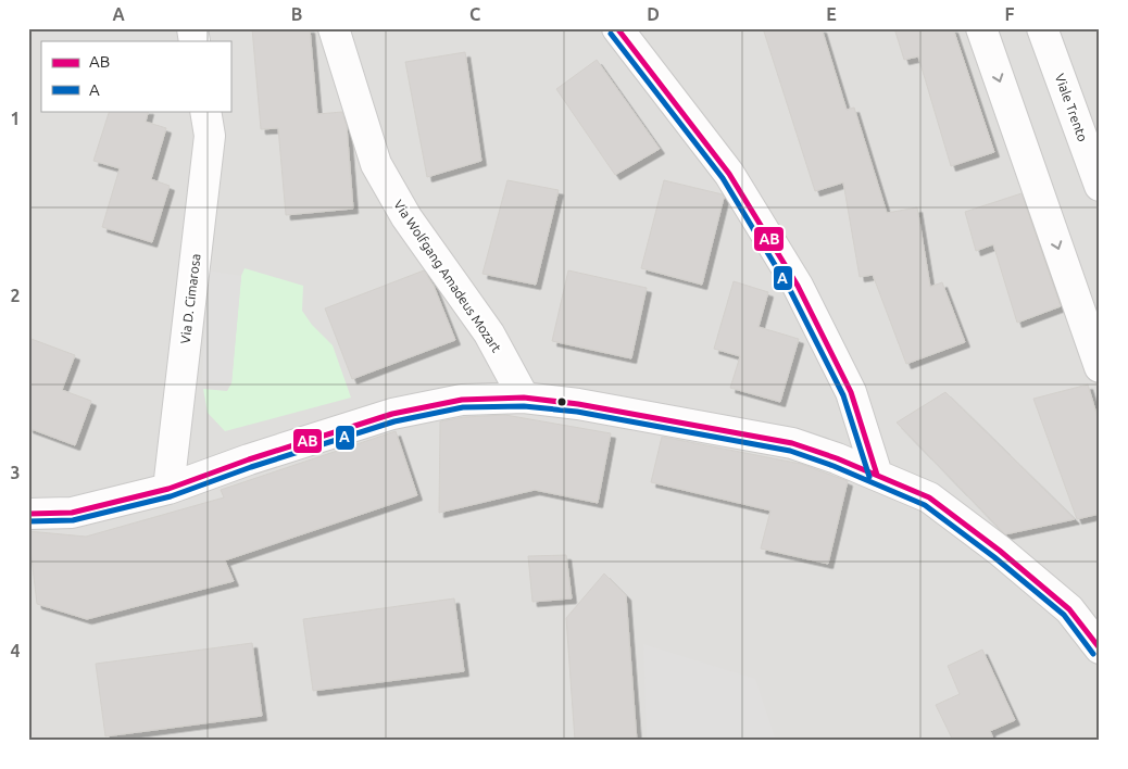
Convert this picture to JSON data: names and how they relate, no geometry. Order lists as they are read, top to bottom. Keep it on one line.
{"streets":{"street":["Viale Trento","Via Wolfgang Amadeus Mozart","Via D. Cimarosa"]},"lines":["transit line AB","transit line A"],"legend":["AB","A"],"grid":{"columns":["A","B","C","D","E","F"],"rows":["1","2","3","4"]}}
